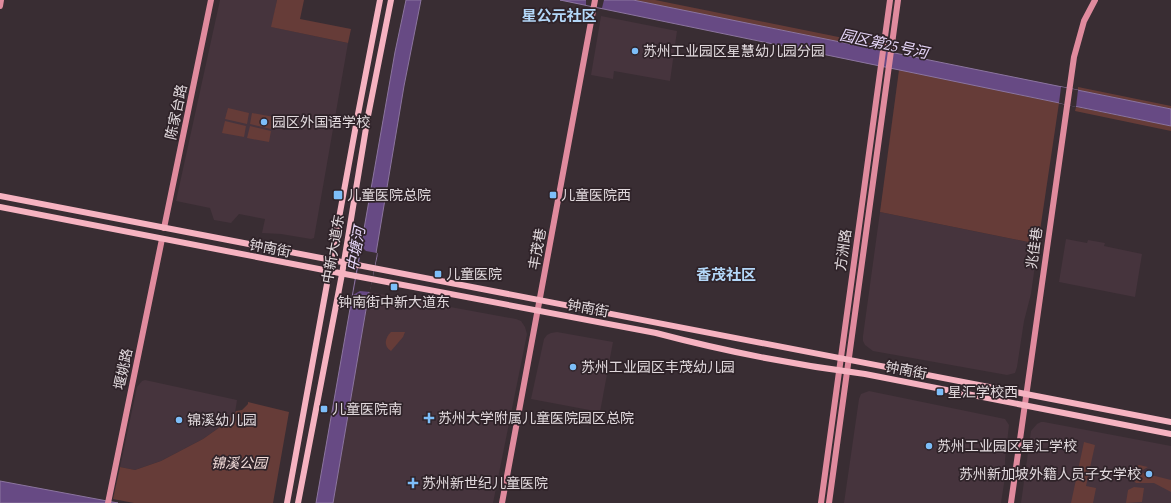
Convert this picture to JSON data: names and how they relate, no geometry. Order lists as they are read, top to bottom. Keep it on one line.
{"streets":{"main road":["钟南街","中新大道东"],"street":["陈家台路","兆佳巷","丰茂巷","方洲路","堰姚路"]},"crossings":[["陈家台路","钟南街"],["钟南街","兆佳巷"],["钟南街","中新大道东"],["钟南街","丰茂巷"],["钟南街","方洲路"],["钟南街","堰姚路"]],"districts":["星公元社区","香茂社区"],"water":["园区第25号河","中塘河"],"parks":["锦溪公园"],"places":{"other":["苏州工业园区星慧幼儿园分园","园区外国语学校","苏州工业园区丰茂幼儿园","锦溪幼儿园","苏州工业园区星汇学校","苏州新加坡外籍人员子女学校"],"transit":["儿童医院总院","儿童医院西","儿童医院","钟南街中新大道东","星汇学校西","儿童医院南"],"health":["苏州大学附属儿童医院园区总院","苏州新世纪儿童医院"]}}
